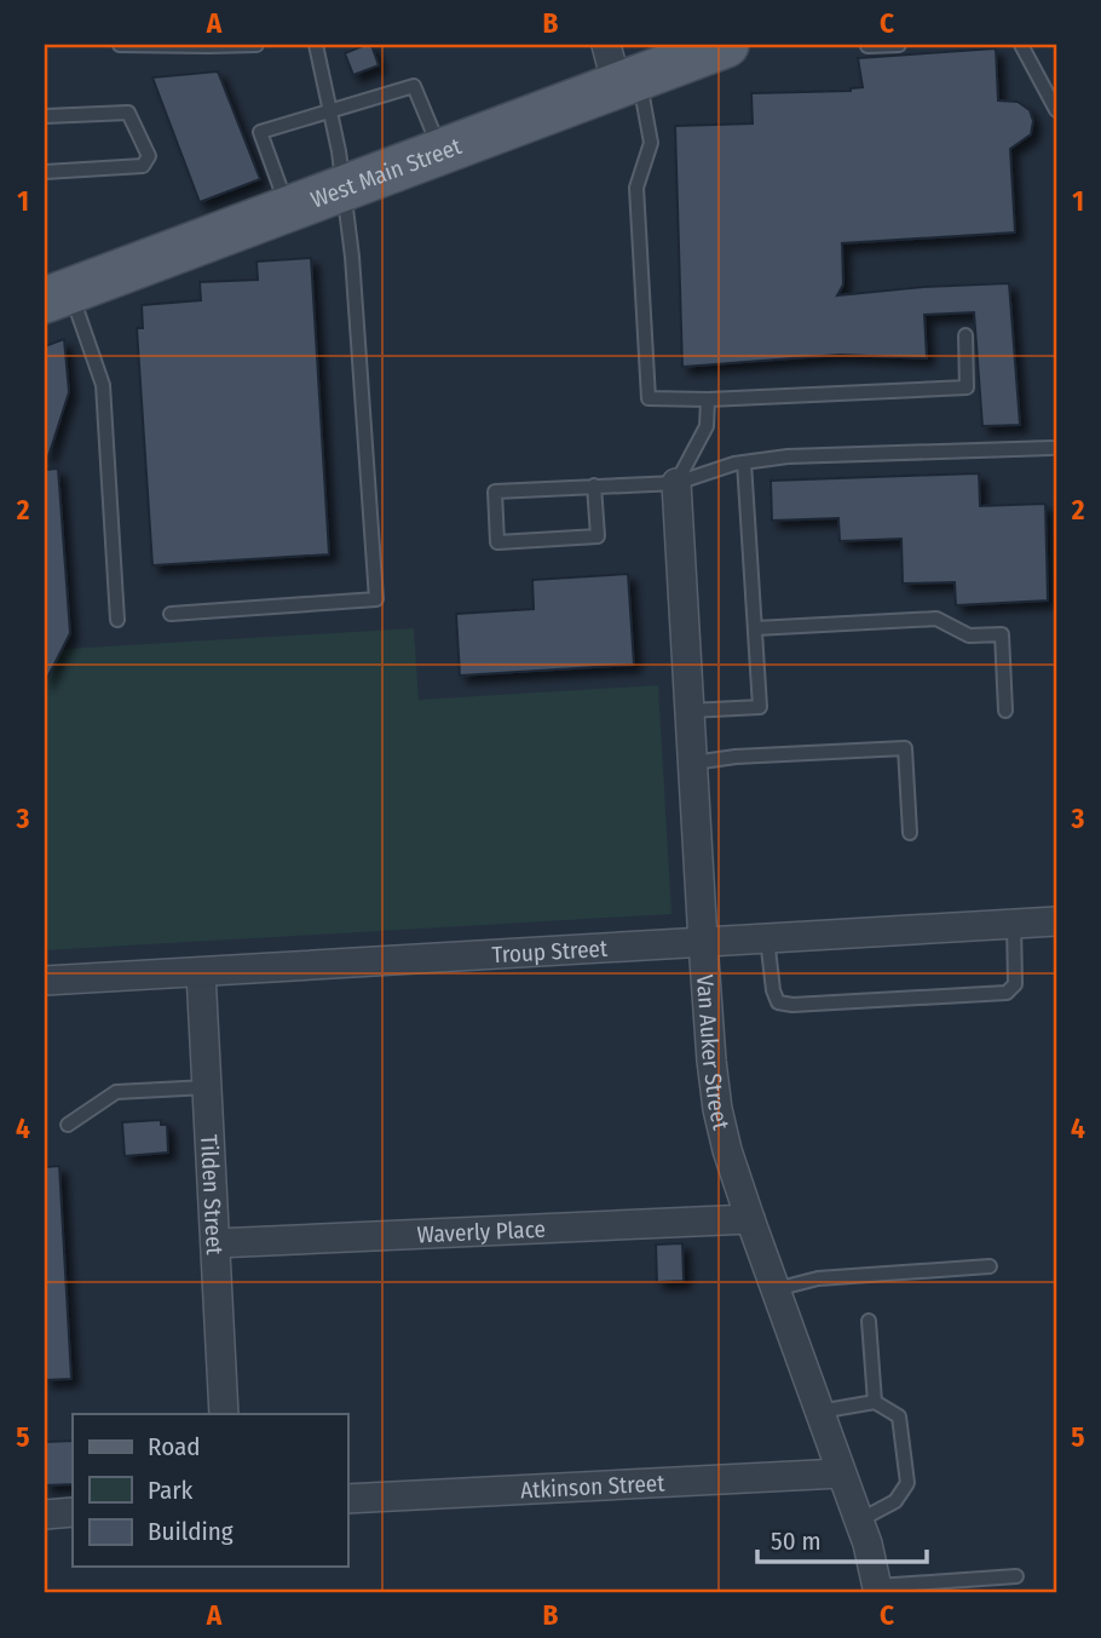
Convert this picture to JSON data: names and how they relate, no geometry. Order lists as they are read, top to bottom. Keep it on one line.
{"streets":{"main road":["West Main Street"],"street":["Troup Street","Van Auker Street","Tilden Street","Waverly Place","Atkinson Street"]},"crossings":[["Troup Street","Van Auker Street"],["Troup Street","Tilden Street"],["Van Auker Street","Waverly Place"],["Van Auker Street","Atkinson Street"],["Tilden Street","Waverly Place"]],"legend":["Road","Park","Building"],"scale_bar":"50 m","grid":{"columns":["A","B","C"],"rows":["1","2","3","4","5"]}}
